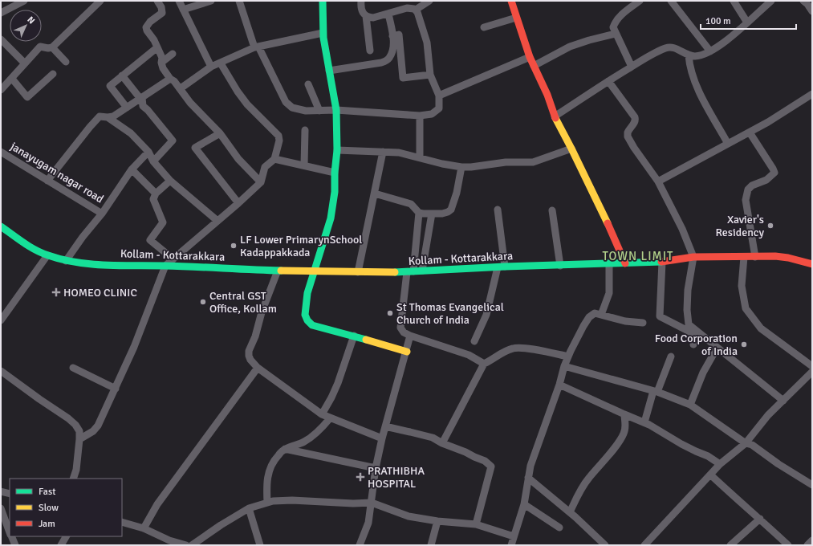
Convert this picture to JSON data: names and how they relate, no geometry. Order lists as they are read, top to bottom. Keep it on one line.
{"streets":{"main road":["Kollam - Kottarakkara"],"street":["janayugam nagar road"]},"districts":["TOWN LIMIT"],"places":{"other":["Xavier's Residency","LF Lower PrimarynSchool Kadappakkada","Central GST Office, Kollam","St Thomas Evangelical Church of India","Food Corporation of India"],"health":["HOMEO CLINIC","PRATHIBHA HOSPITAL"]},"legend":["Fast","Slow","Jam"],"scale_bar":"100 m","north":"top right"}
